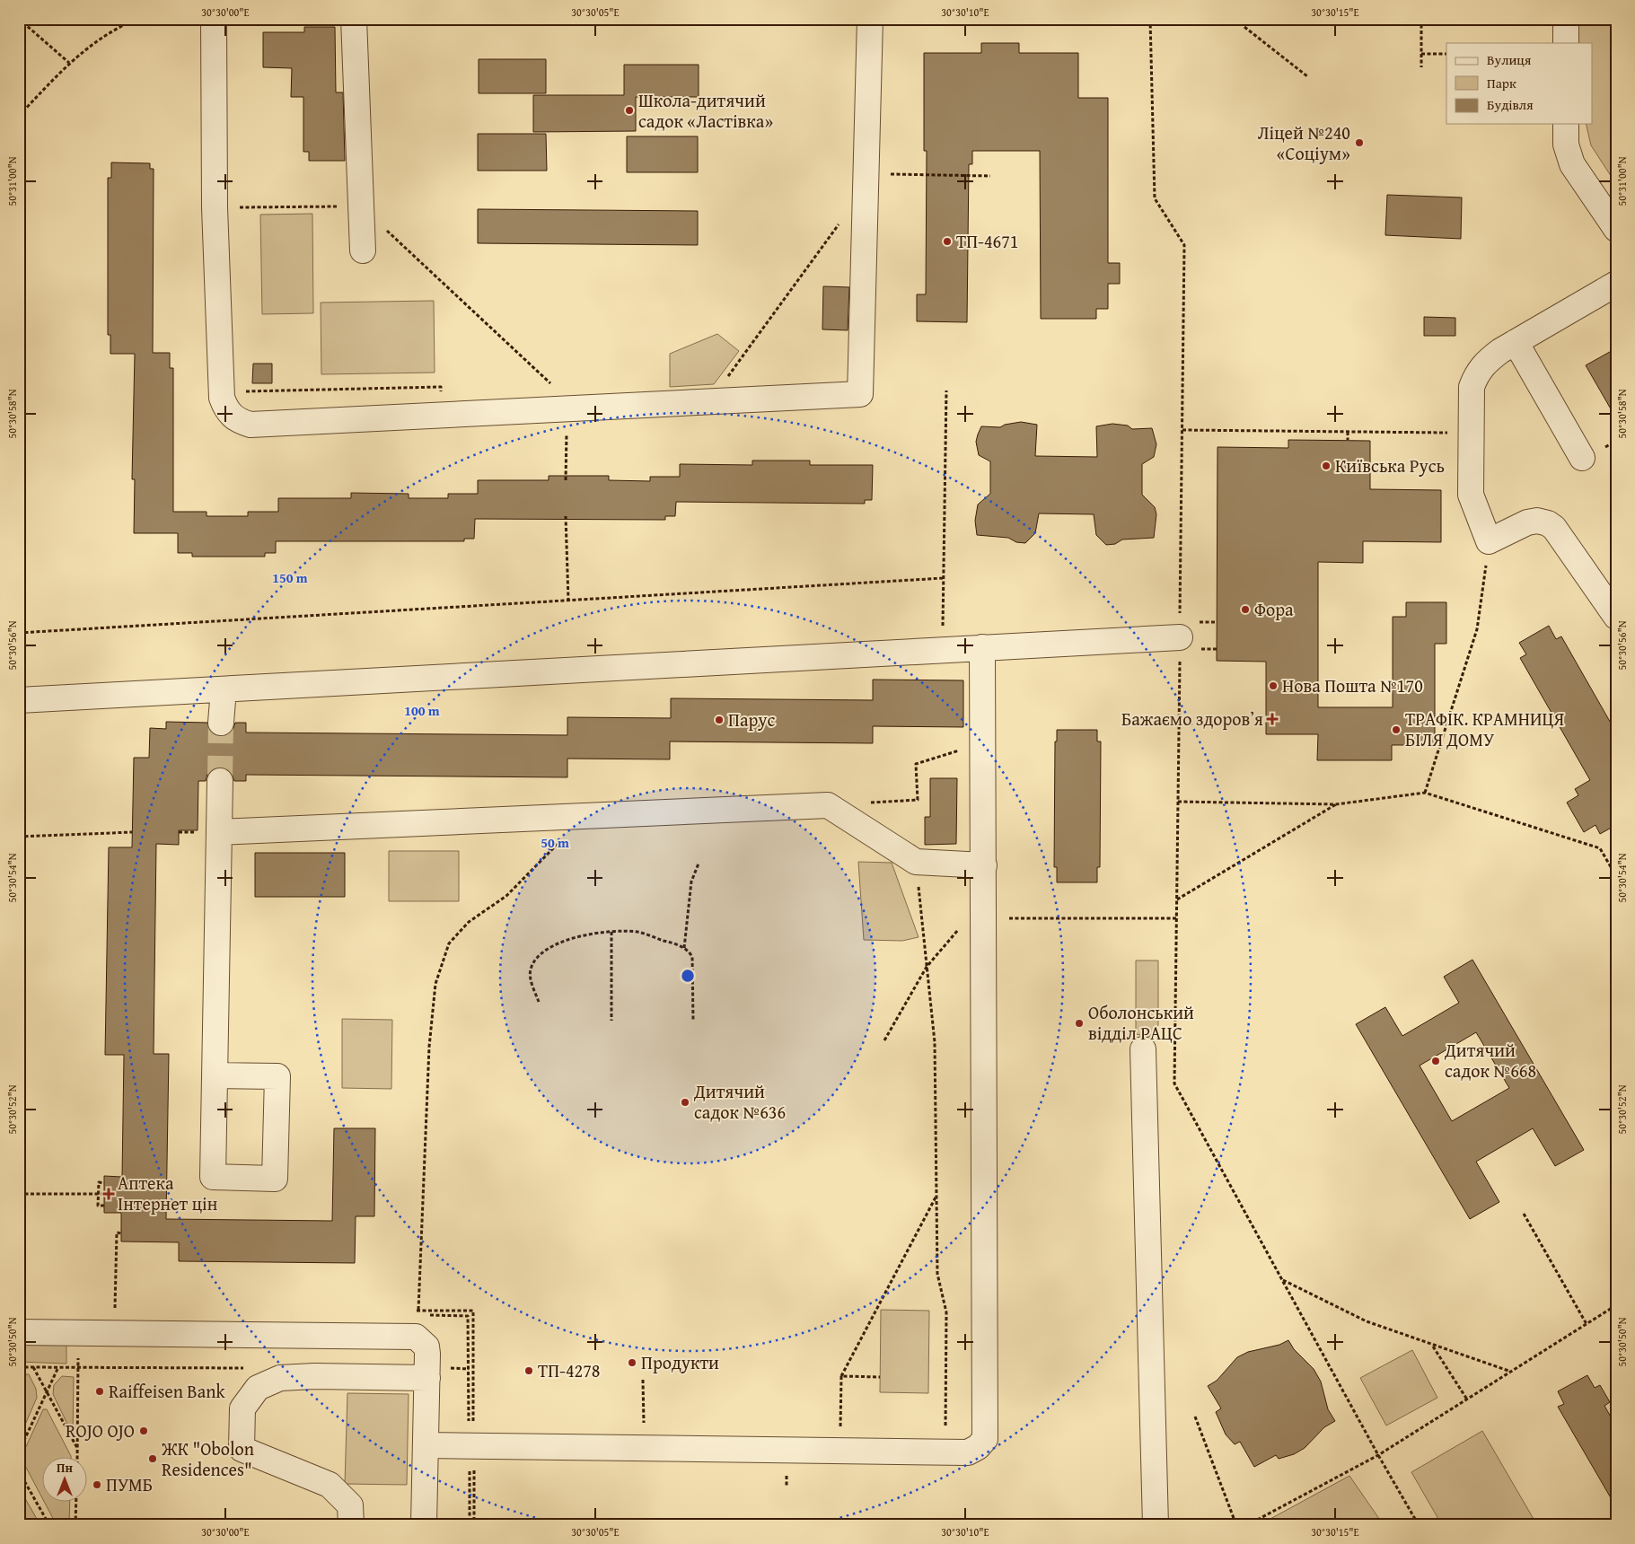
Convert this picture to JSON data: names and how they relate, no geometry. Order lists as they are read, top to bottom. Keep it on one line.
{"places":{"other":["Школа-дитячий садок «Ластівка»","Ліцей №240 «Соціум»","ТП-4671","Київська Русь","Фора","Нова Пошта №170","Парус","ТРАФІК. КРАМНИЦЯ БІЛЯ ДОМУ","Оболонський відділ РАЦС","Дитячий садок №668","Дитячий садок №636","Продукти","ТП-4278","Raiffeisen Bank","ROJO OJO","ЖК \"Obolon Residences\"","ПУМБ"],"health":["Бажаємо здоровʼя","Аптека Інтернет цін"]},"legend":["Вулиця","Парк","Будівля"],"north":"top","coordinates":["30°30'00\"E","30°30'05\"E","30°30'10\"E","30°30'15\"E","50°31'00\"N","50°30'58\"N","50°30'56\"N","50°30'54\"N","50°30'52\"N","50°30'50\"N"],"rings":["150 m","100 m","50 m"]}
